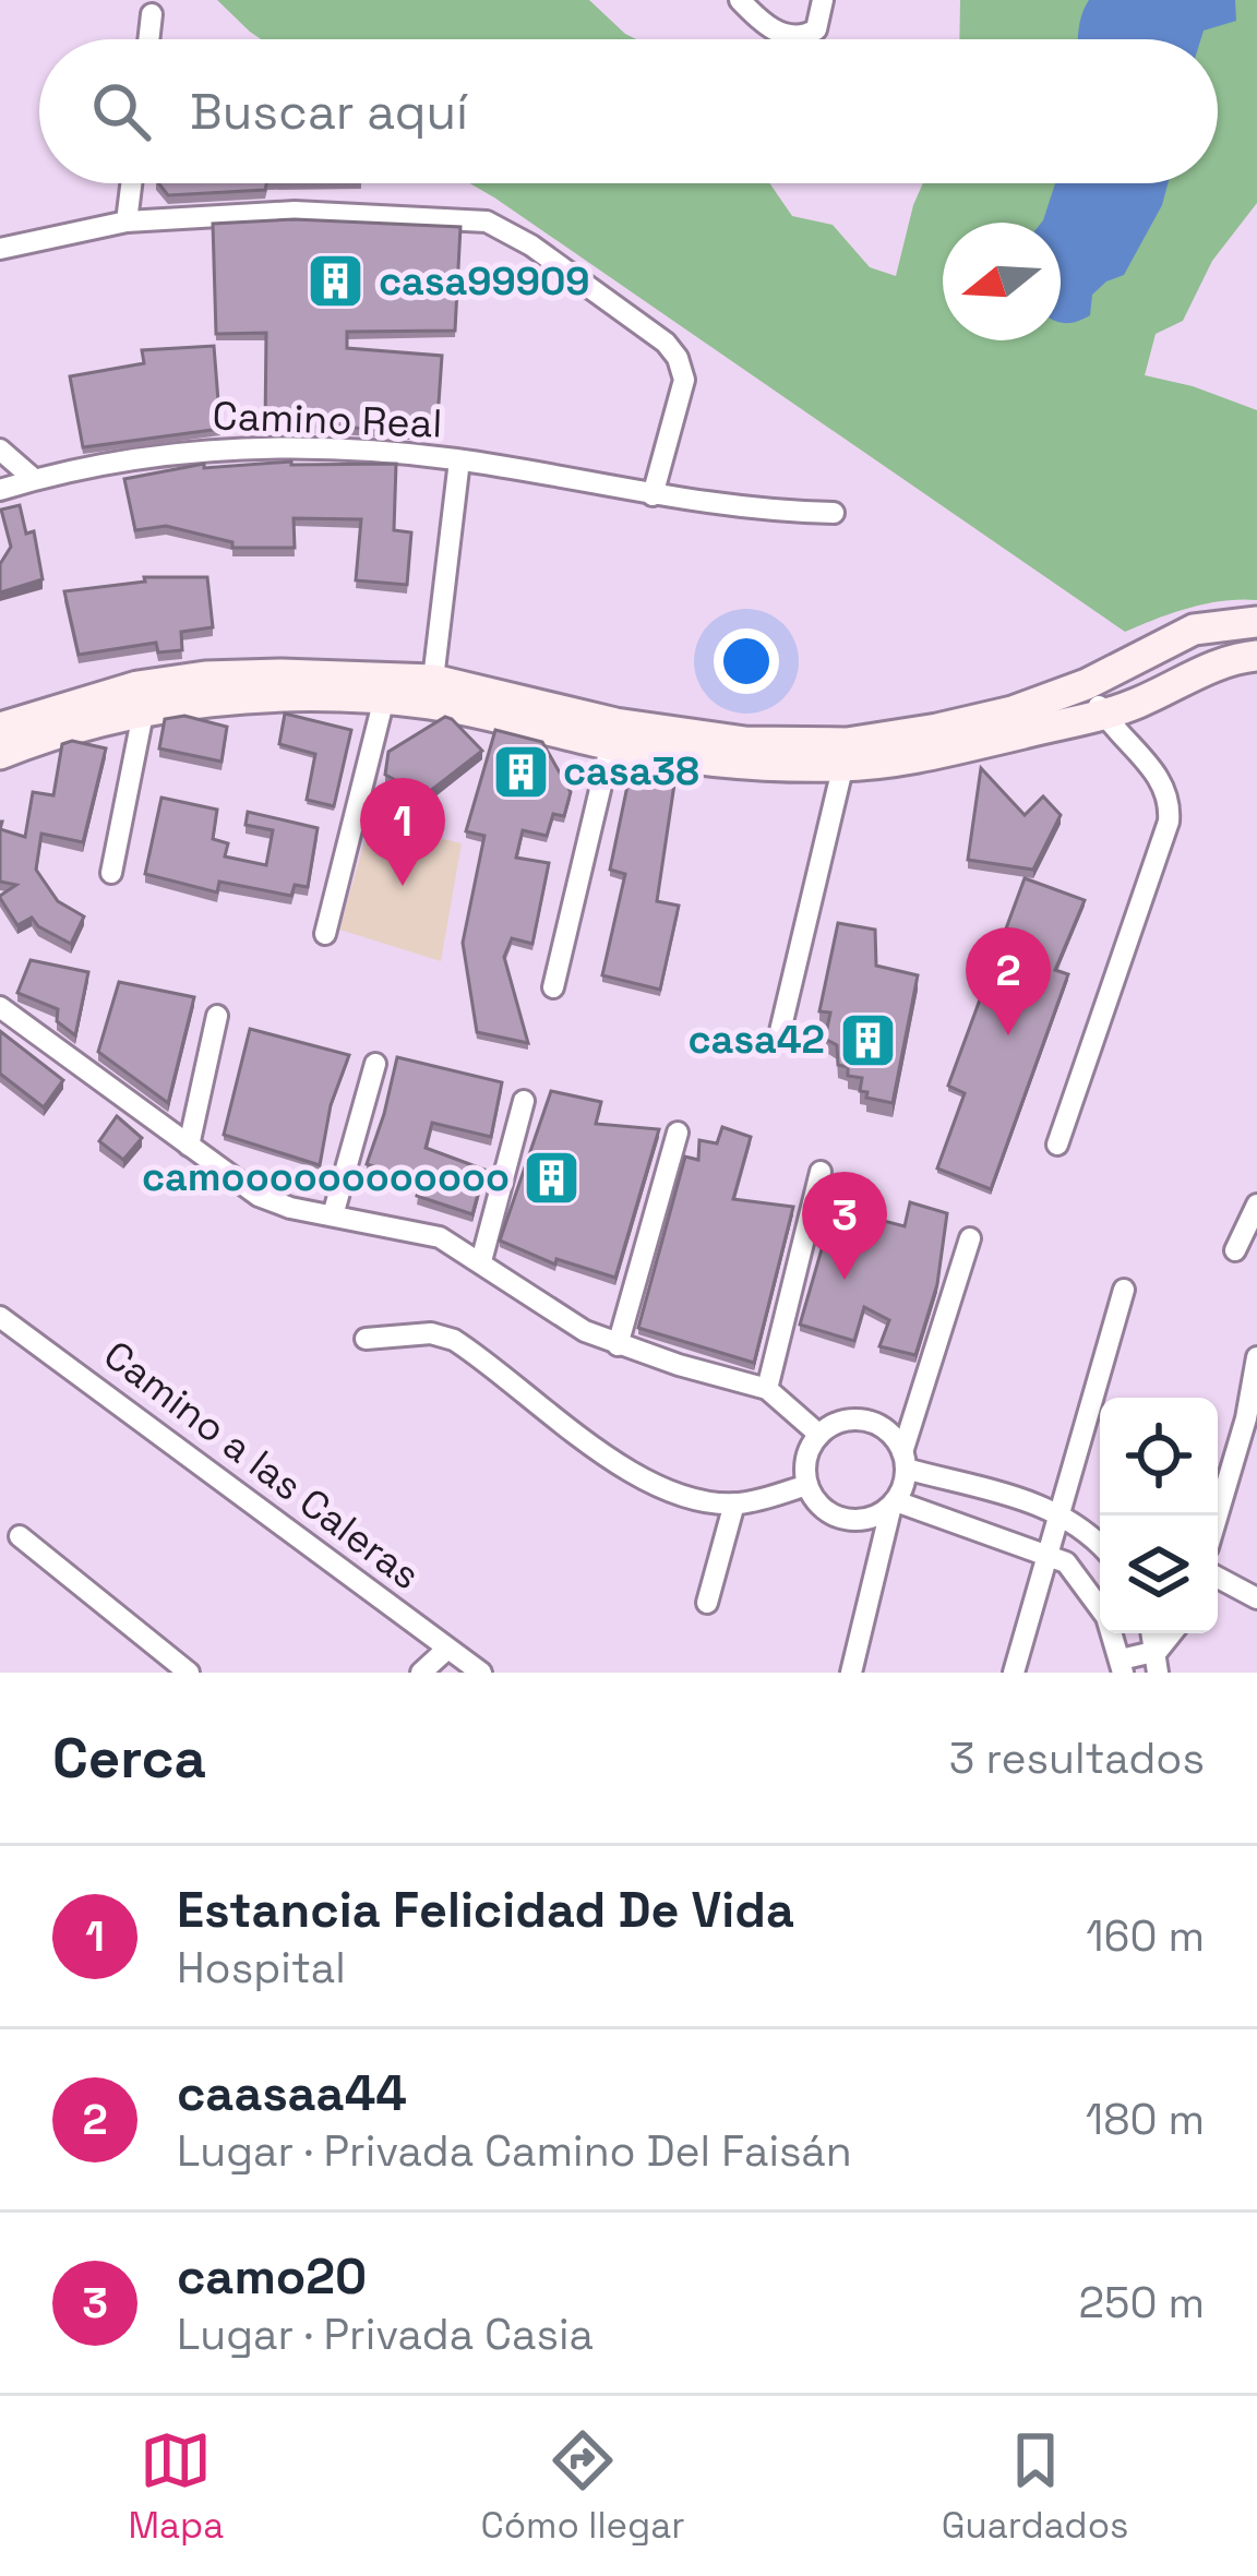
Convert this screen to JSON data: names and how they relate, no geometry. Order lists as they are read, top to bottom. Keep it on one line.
{"streets":{"street":["Camino Real","Camino a las Caleras"]},"places":{"building":["casa99909","casa38","casa42","camoooooooooooo"]},"north":"left","page":{"search":"Buscar aquí","pins":["1","2","3"],"heading":["Cerca","3 resultados"],"list":[{"mark":"1","name":"Estancia Felicidad De Vida","note":"Hospital","value":"160 m"},{"mark":"2","name":"caasaa44","note":"Lugar · Privada Camino Del Faisán","value":"180 m"},{"mark":"3","name":"camo20","note":"Lugar · Privada Casia","value":"250 m"}],"nav":["Mapa","Cómo llegar","Guardados"]}}
